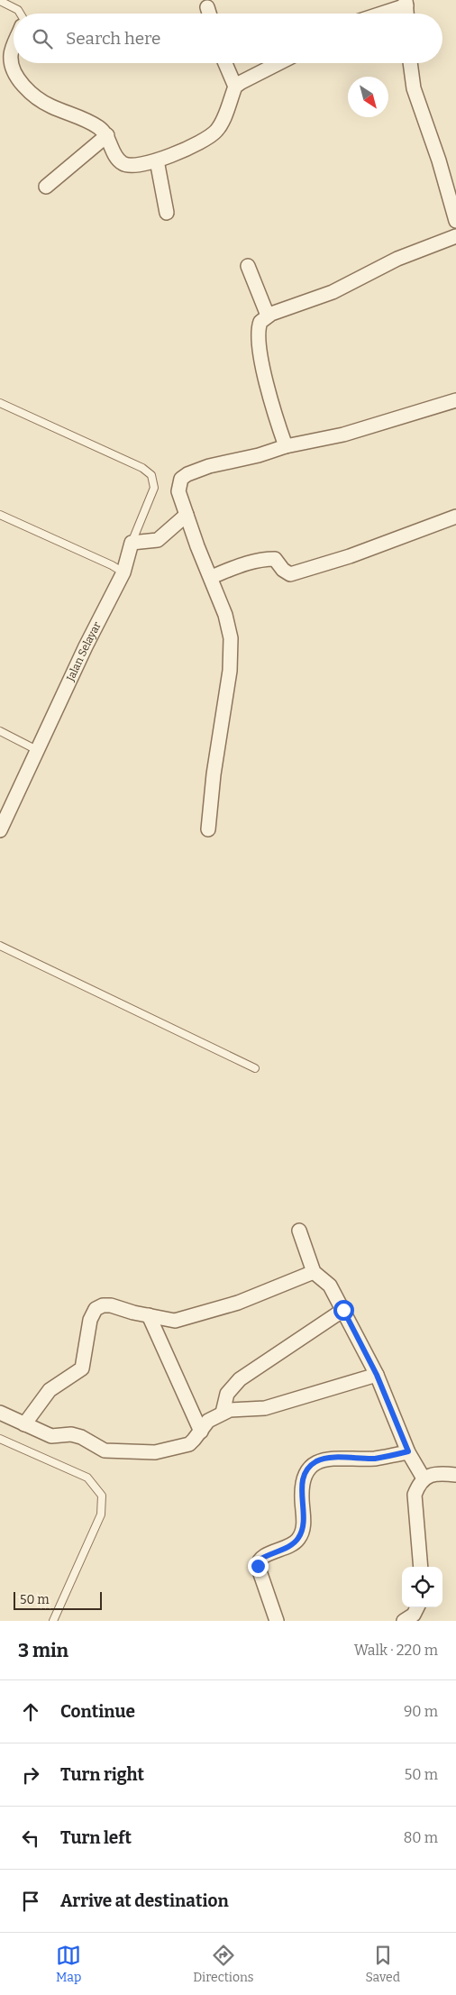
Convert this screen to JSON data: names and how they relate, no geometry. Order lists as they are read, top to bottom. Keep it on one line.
{"streets":{"street":["Jalan Selayar"]},"scale_bar":"50 m","north":"bottom right","page":{"search":"Search here","scale":"50 m","heading":["3 min","Walk · 220 m"],"list":[["Continue","90 m"],["Turn right","50 m"],["Turn left","80 m"],"Arrive at destination"],"nav":["Map","Directions","Saved"]}}
